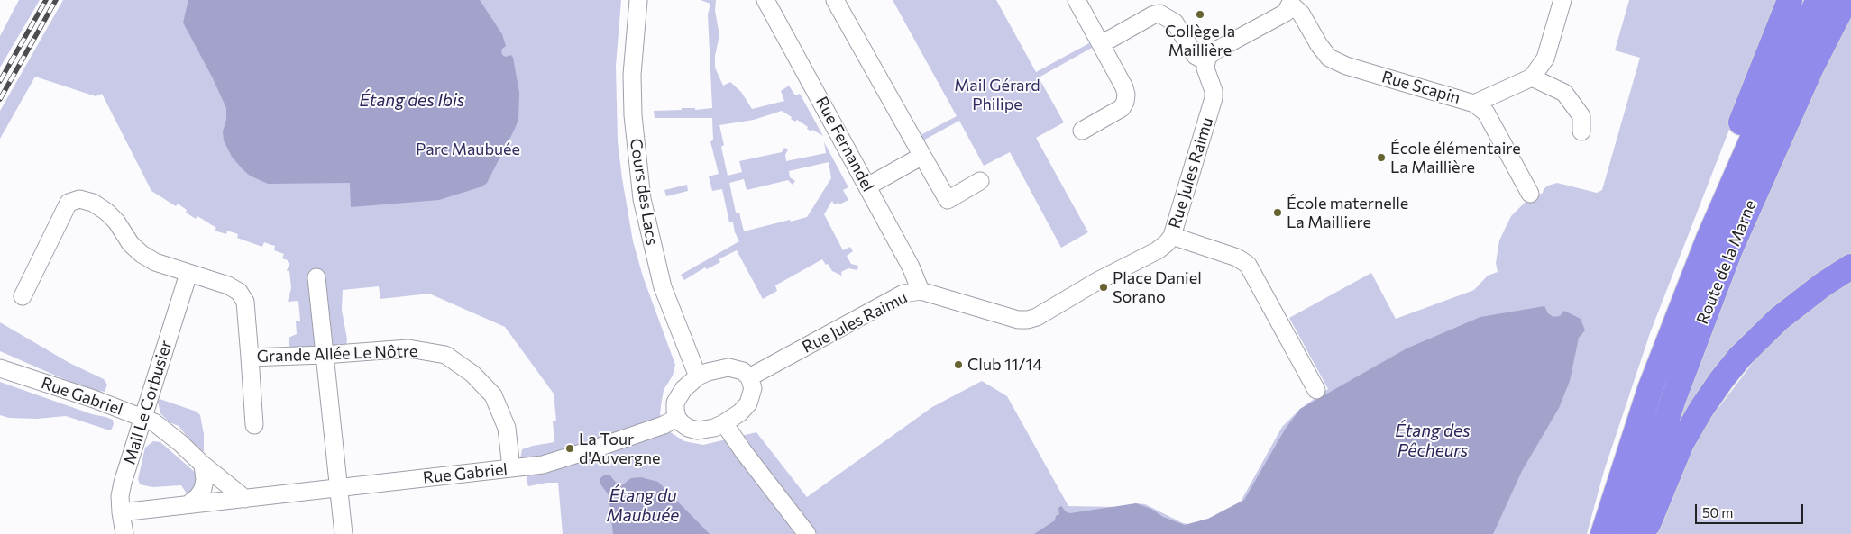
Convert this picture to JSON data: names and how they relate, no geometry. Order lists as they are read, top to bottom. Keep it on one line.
{"streets":{"highway":["Route de la Marne"],"street":["Rue Scapin","Rue Fernandel","Rue Jules Raimu","Cours des Lacs","Grande Allée Le Nôtre","Rue Gabriel","Mail Le Corbusier"]},"crossings":[["Rue Fernandel","Rue Jules Raimu"],["Rue Jules Raimu","Cours des Lacs"],["Rue Jules Raimu","Rue Gabriel"],["Cours des Lacs","Rue Gabriel"],["Grande Allée Le Nôtre","Rue Gabriel"],["Grande Allée Le Nôtre","Mail Le Corbusier"],["Rue Gabriel","Mail Le Corbusier"]],"water":["Étang des Ibis","Étang des Pêcheurs","Étang du Maubuée"],"parks":["Mail Gérard Philipe","Parc Maubuée"],"places":["Collège la Maillière","École élémentaire La Maillière","École maternelle La Mailliere","Place Daniel Sorano","Club 11/14","La Tour d'Auvergne"],"scale_bar":"50 m"}
